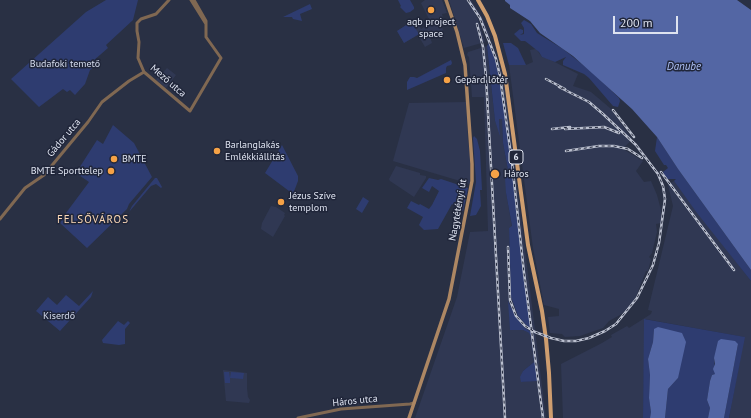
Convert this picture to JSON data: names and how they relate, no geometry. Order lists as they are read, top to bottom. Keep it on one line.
{"streets":{"main road":["6","Nagytétényi út"],"street":["Mező utca","Gádor utca","Háros utca"]},"crossings":[["Mező utca","Gádor utca"],["Nagytétényi út","Háros utca"]],"districts":["FELSŐVÁROS"],"water":["Danube"],"parks":["Budafoki temető","Kiserdő"],"places":["aqb project space","Gepárd lőtér","Barlanglakás Emlékkiállítás","BMTE","BMTE Sporttelep","Háros","Jézus Szíve templom"],"scale_bar":"200 m"}
